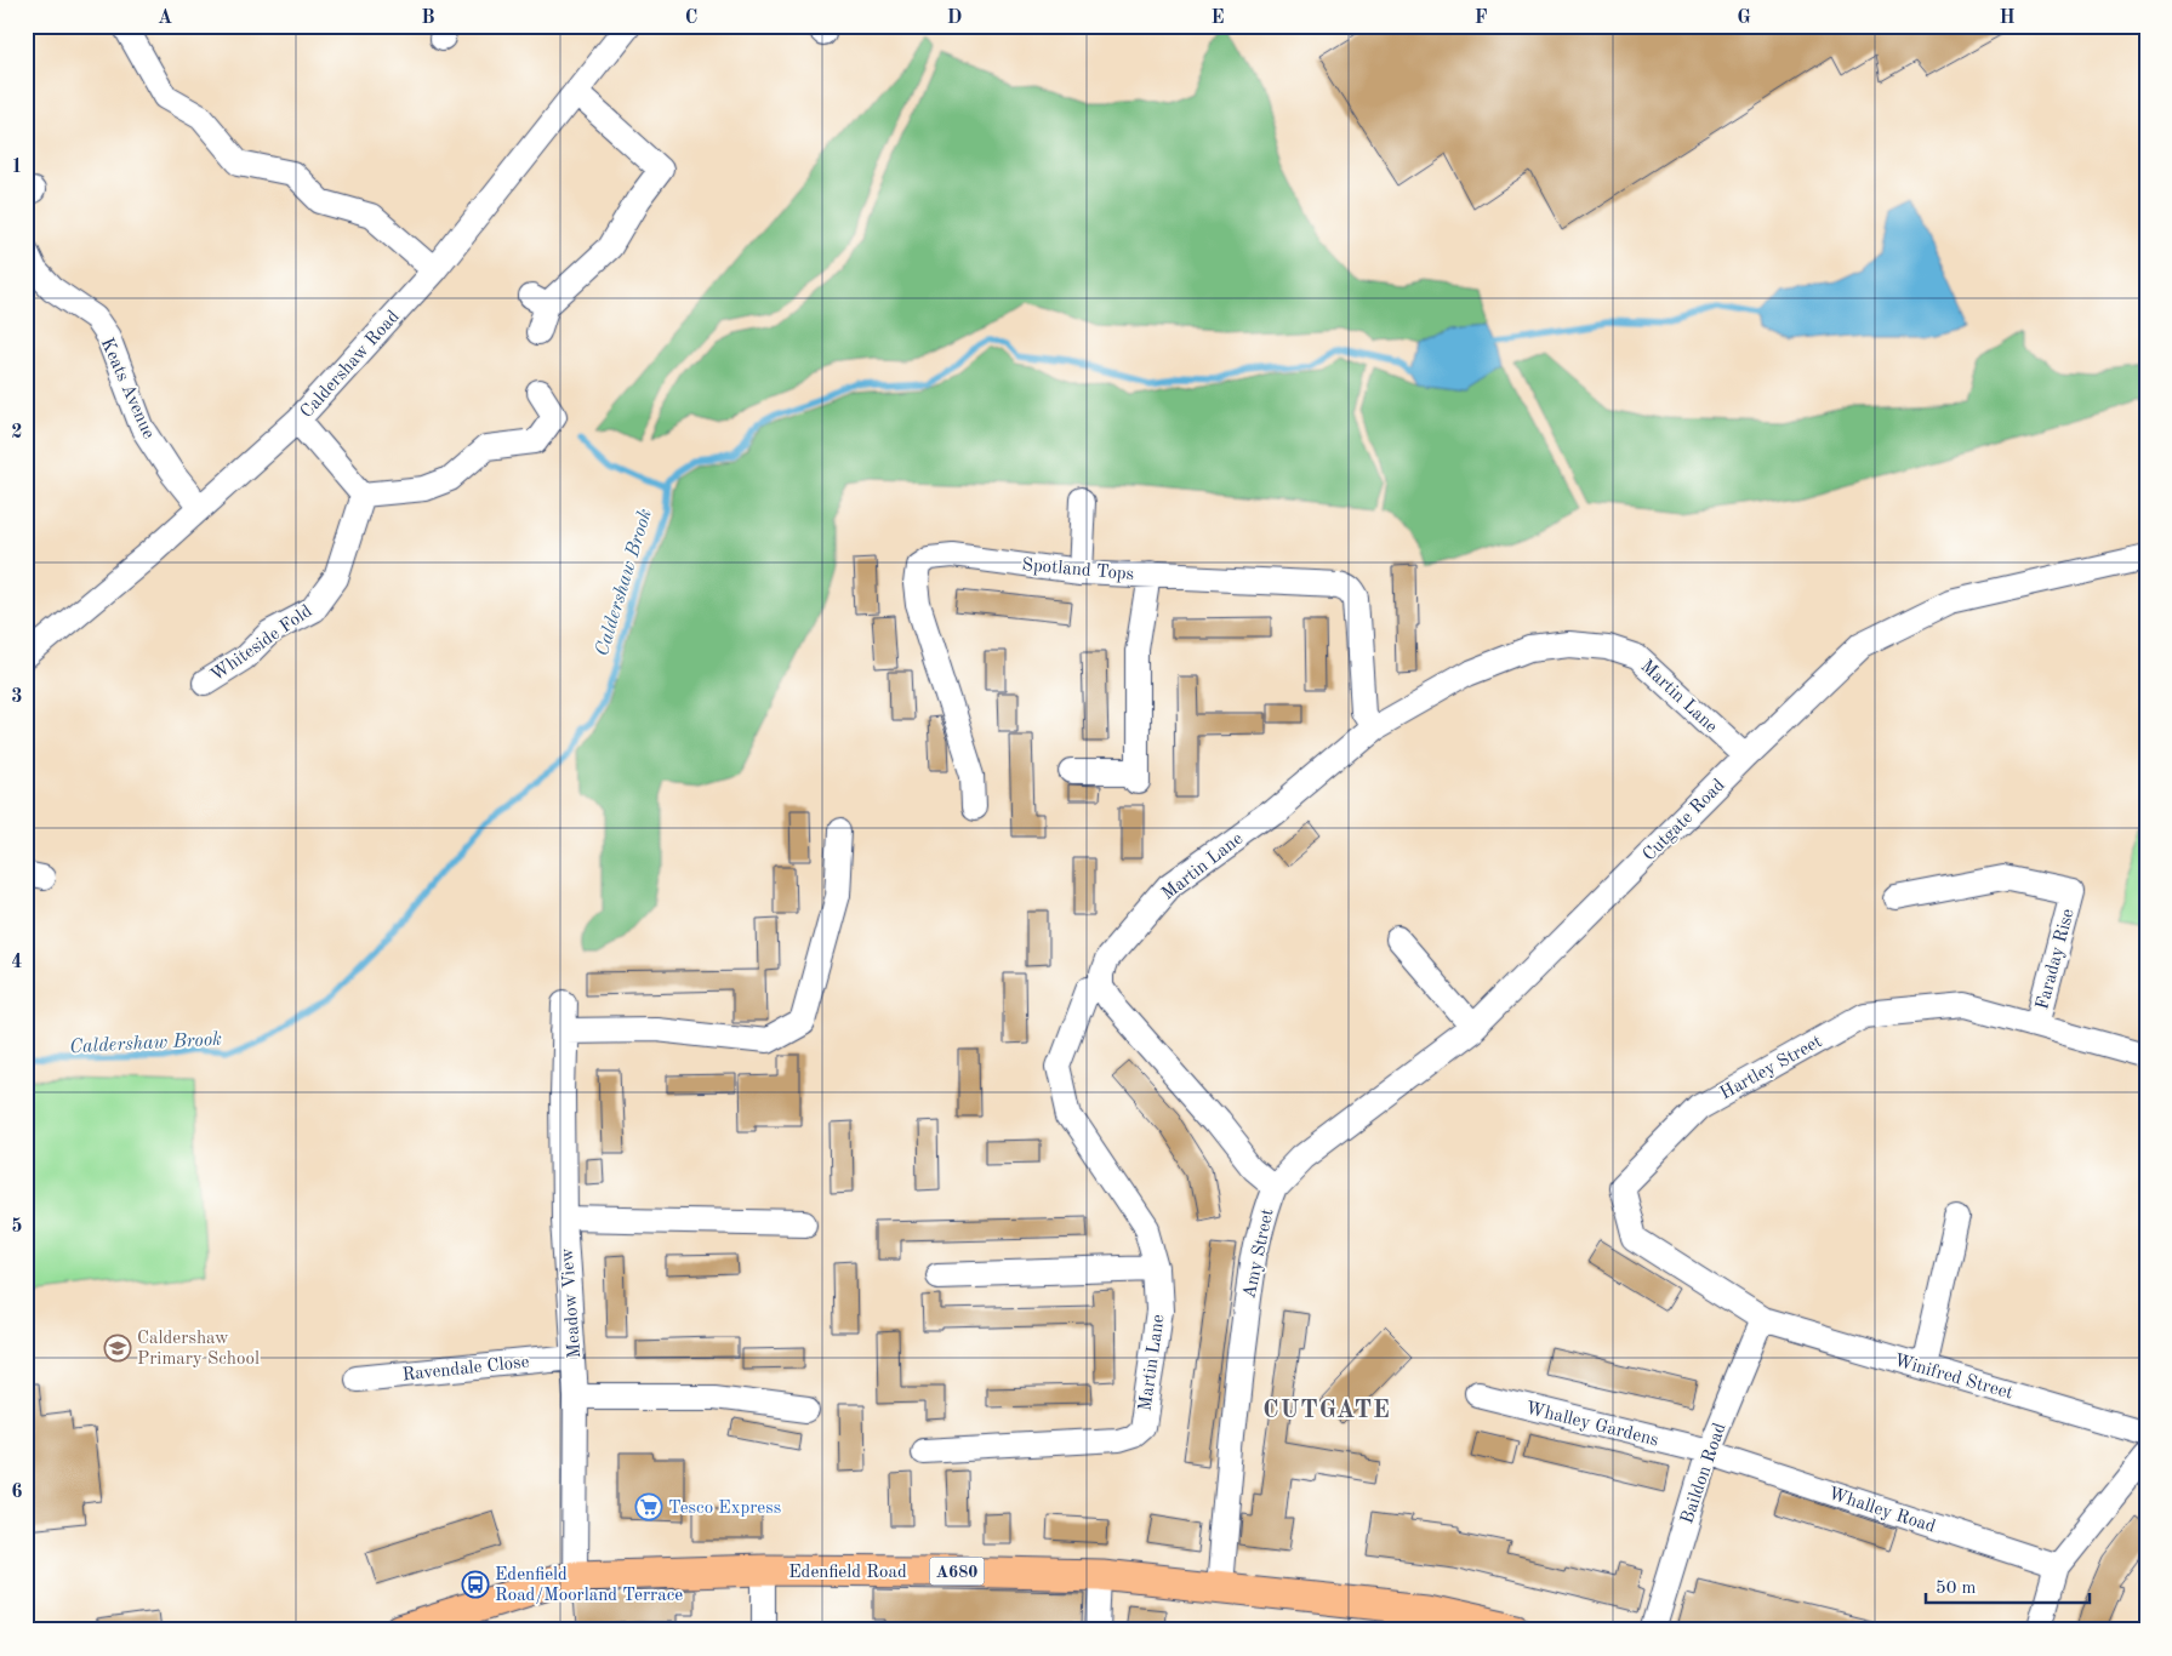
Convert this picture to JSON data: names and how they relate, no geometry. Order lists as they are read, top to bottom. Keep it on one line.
{"streets":{"main road":["Edenfield Road","A680"],"street":["Caldershaw Road","Keats Avenue","Spotland Tops","Whiteside Fold","Martin Lane","Cutgate Road","Faraday Rise","Hartley Street","Amy Street","Meadow View","Ravendale Close","Winifred Street","Whalley Gardens","Baildon Road","Whalley Road"]},"crossings":[["Caldershaw Road","Keats Avenue"],["Spotland Tops","Martin Lane"],["Martin Lane","Cutgate Road"],["Martin Lane","Amy Street"],["Cutgate Road","Amy Street"],["Faraday Rise","Hartley Street"],["Hartley Street","Winifred Street"],["Hartley Street","Baildon Road"],["Amy Street","Edenfield Road"],["Meadow View","Ravendale Close"],["Meadow View","Edenfield Road"],["Winifred Street","Baildon Road"],["Whalley Gardens","Baildon Road"],["Whalley Gardens","Whalley Road"],["Baildon Road","Whalley Road"]],"districts":["CUTGATE"],"water":["Caldershaw Brook"],"places":{"school or university":["Caldershaw Primary School"],"supermarket":["Tesco Express"],"bus stop":["Edenfield Road/Moorland Terrace"]},"scale_bar":"50 m","grid":{"columns":["A","B","C","D","E","F","G","H"],"rows":["1","2","3","4","5","6"]}}
